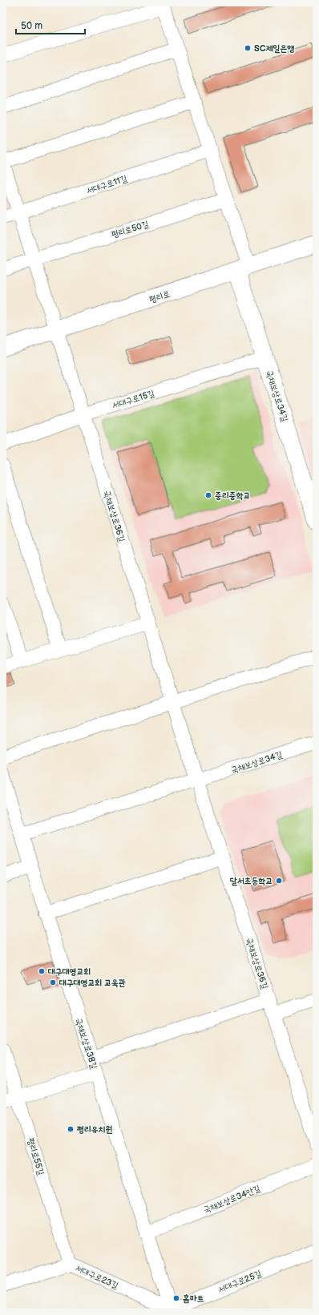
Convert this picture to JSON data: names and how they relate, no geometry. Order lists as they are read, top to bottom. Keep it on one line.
{"streets":{"main road":["평리로","국채보상로34길"],"street":["서대구로11길","평리로50길","서대구로15길","국채보상로36길","국채보상로38길","평리로55길","국채보상로34안길","서대구로23길","서대구로25길"]},"crossings":[["서대구로11길","국채보상로36길"],["평리로50길","국채보상로36길"],["평리로","국채보상로34길"],["평리로","국채보상로36길"],["국채보상로34길","서대구로15길"],["국채보상로34길","국채보상로36길"],["서대구로15길","국채보상로36길"],["국채보상로38길","국채보상로34안길"],["국채보상로38길","서대구로23길"],["국채보상로38길","서대구로25길"],["평리로55길","서대구로23길"],["서대구로23길","서대구로25길"]],"places":["SC제일은행","중리중학교","달서초등학교","대구대영교회","대구대영교회 교육관","평리유치원","홈마트"],"scale_bar":"50 m"}
